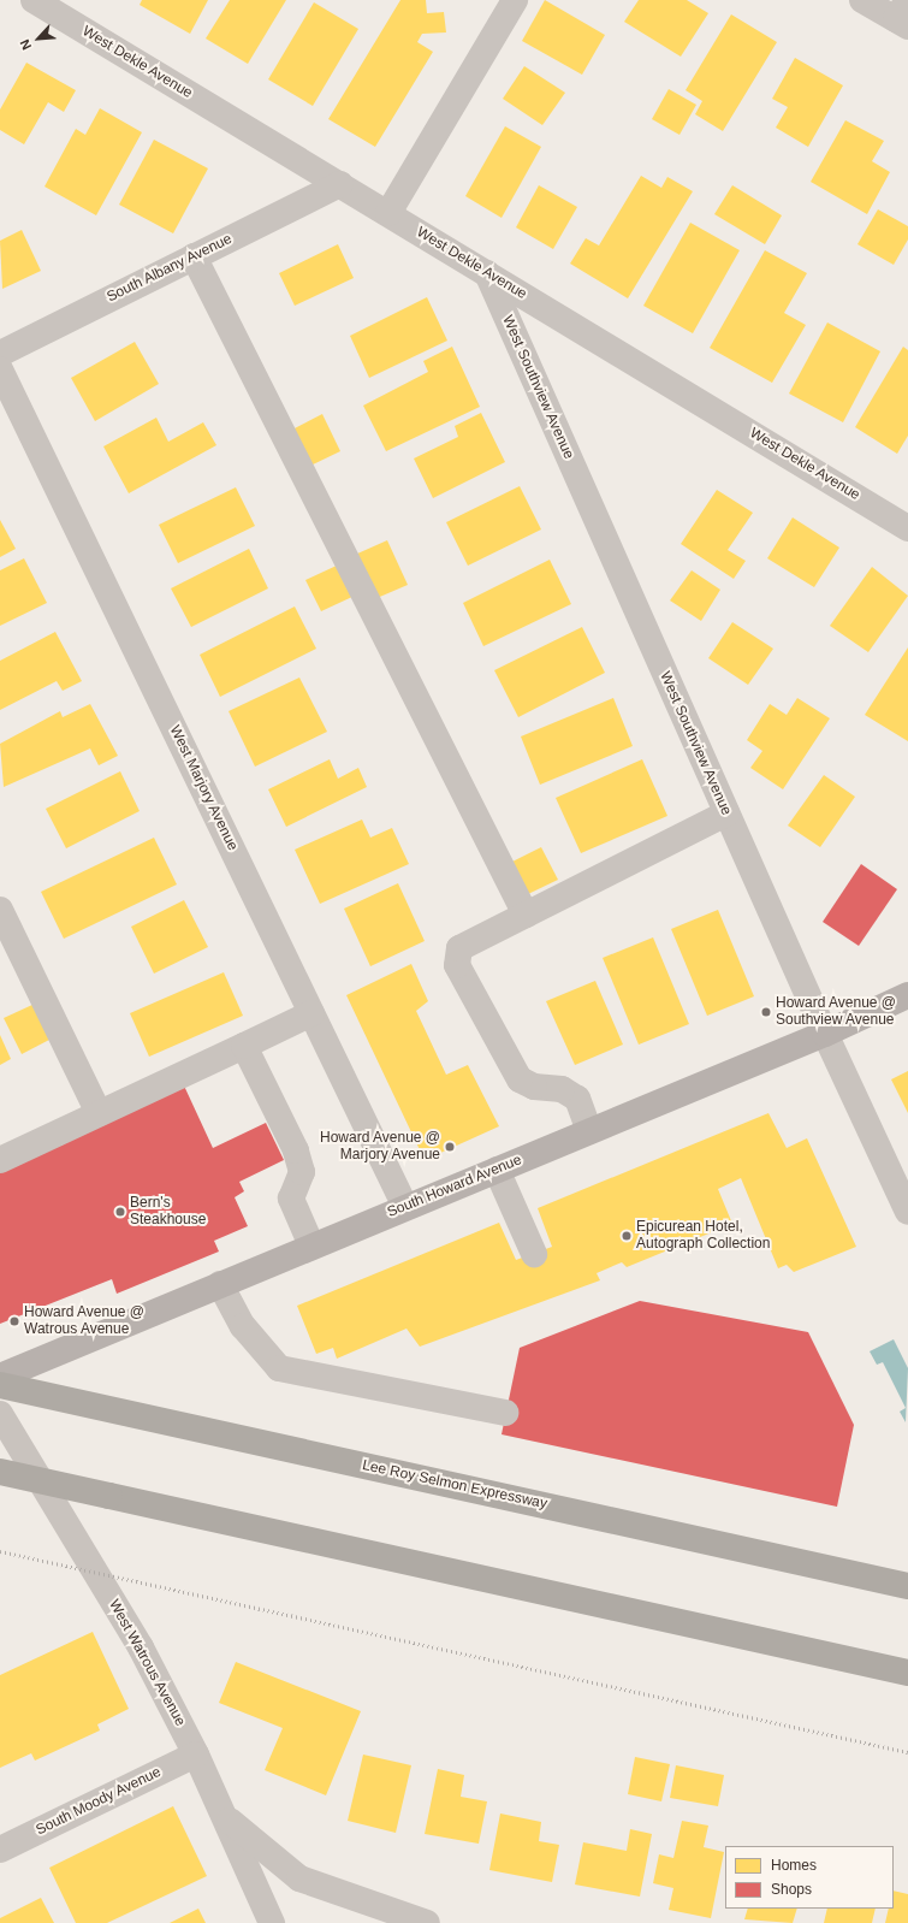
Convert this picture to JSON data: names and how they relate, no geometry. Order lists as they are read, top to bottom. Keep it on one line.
{"streets":{"highway":["Lee Roy Selmon Expressway"],"main road":["South Howard Avenue"],"street":["West Dekle Avenue","South Albany Avenue","West Southview Avenue","West Marjory Avenue","West Watrous Avenue","South Moody Avenue"]},"crossings":[["West Dekle Avenue","South Albany Avenue"],["West Dekle Avenue","West Southview Avenue"],["West Southview Avenue","South Howard Avenue"],["West Marjory Avenue","South Howard Avenue"],["West Watrous Avenue","South Moody Avenue"]],"places":["Howard Avenue @ Southview Avenue","Howard Avenue @ Marjory Avenue","Bern's Steakhouse","Epicurean Hotel, Autograph Collection","Howard Avenue @ Watrous Avenue"],"legend":["Homes","Shops"],"north":"bottom left"}
